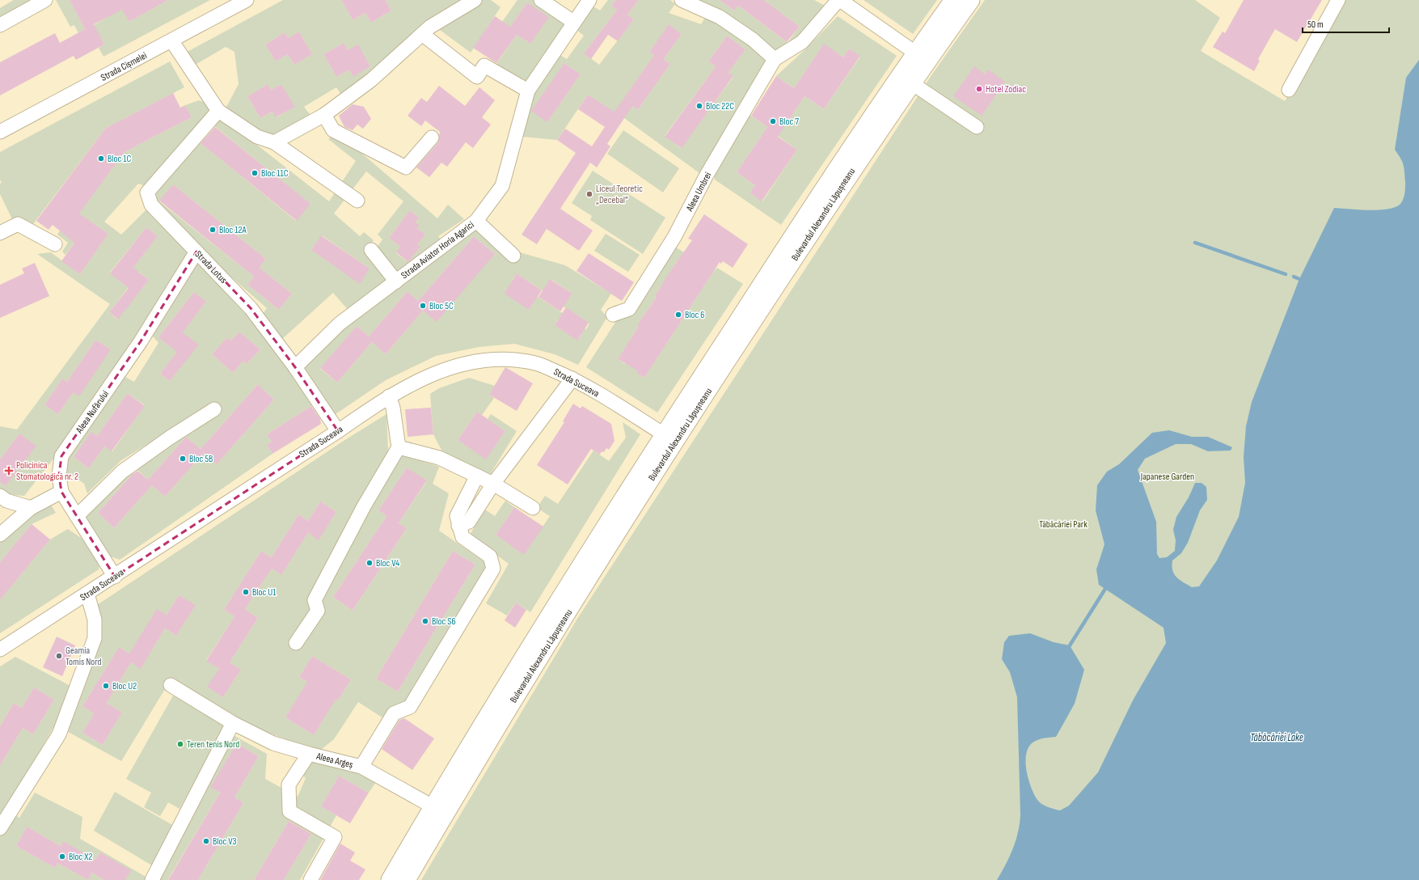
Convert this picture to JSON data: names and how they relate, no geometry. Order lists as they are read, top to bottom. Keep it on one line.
{"streets":{"main road":["Bulevardul Alexandru Lăpușneanu"],"street":["Strada Cișmelei","Aleea Umbrei","Strada Aviator Horia Agarici","Strada Lotus","Strada Suceava","Aleea Nufărului","Aleea Argeș"]},"crossings":[["Bulevardul Alexandru Lăpușneanu","Strada Suceava"],["Bulevardul Alexandru Lăpușneanu","Aleea Argeș"],["Strada Aviator Horia Agarici","Strada Lotus"],["Strada Lotus","Strada Suceava"],["Strada Lotus","Aleea Nufărului"],["Strada Suceava","Aleea Nufărului"]],"water":["Tăbăcăriei Lake"],"parks":["Japanese Garden","Tăbăcăriei Park"],"places":{"other":["Hotel Zodiac","Bloc 22C","Bloc 7","Bloc 1C","Bloc 11C","Liceul Teoretic „Decebal”","Bloc 12A","Bloc 5C","Bloc 6","Bloc 5B","Bloc V4","Bloc U1","Bloc S6","Geamia Tomis Nord","Bloc U2","Teren tenis Nord","Bloc V3","Bloc X2"],"health":["Policinica Stomatologică nr. 2"]},"scale_bar":"50 m"}
